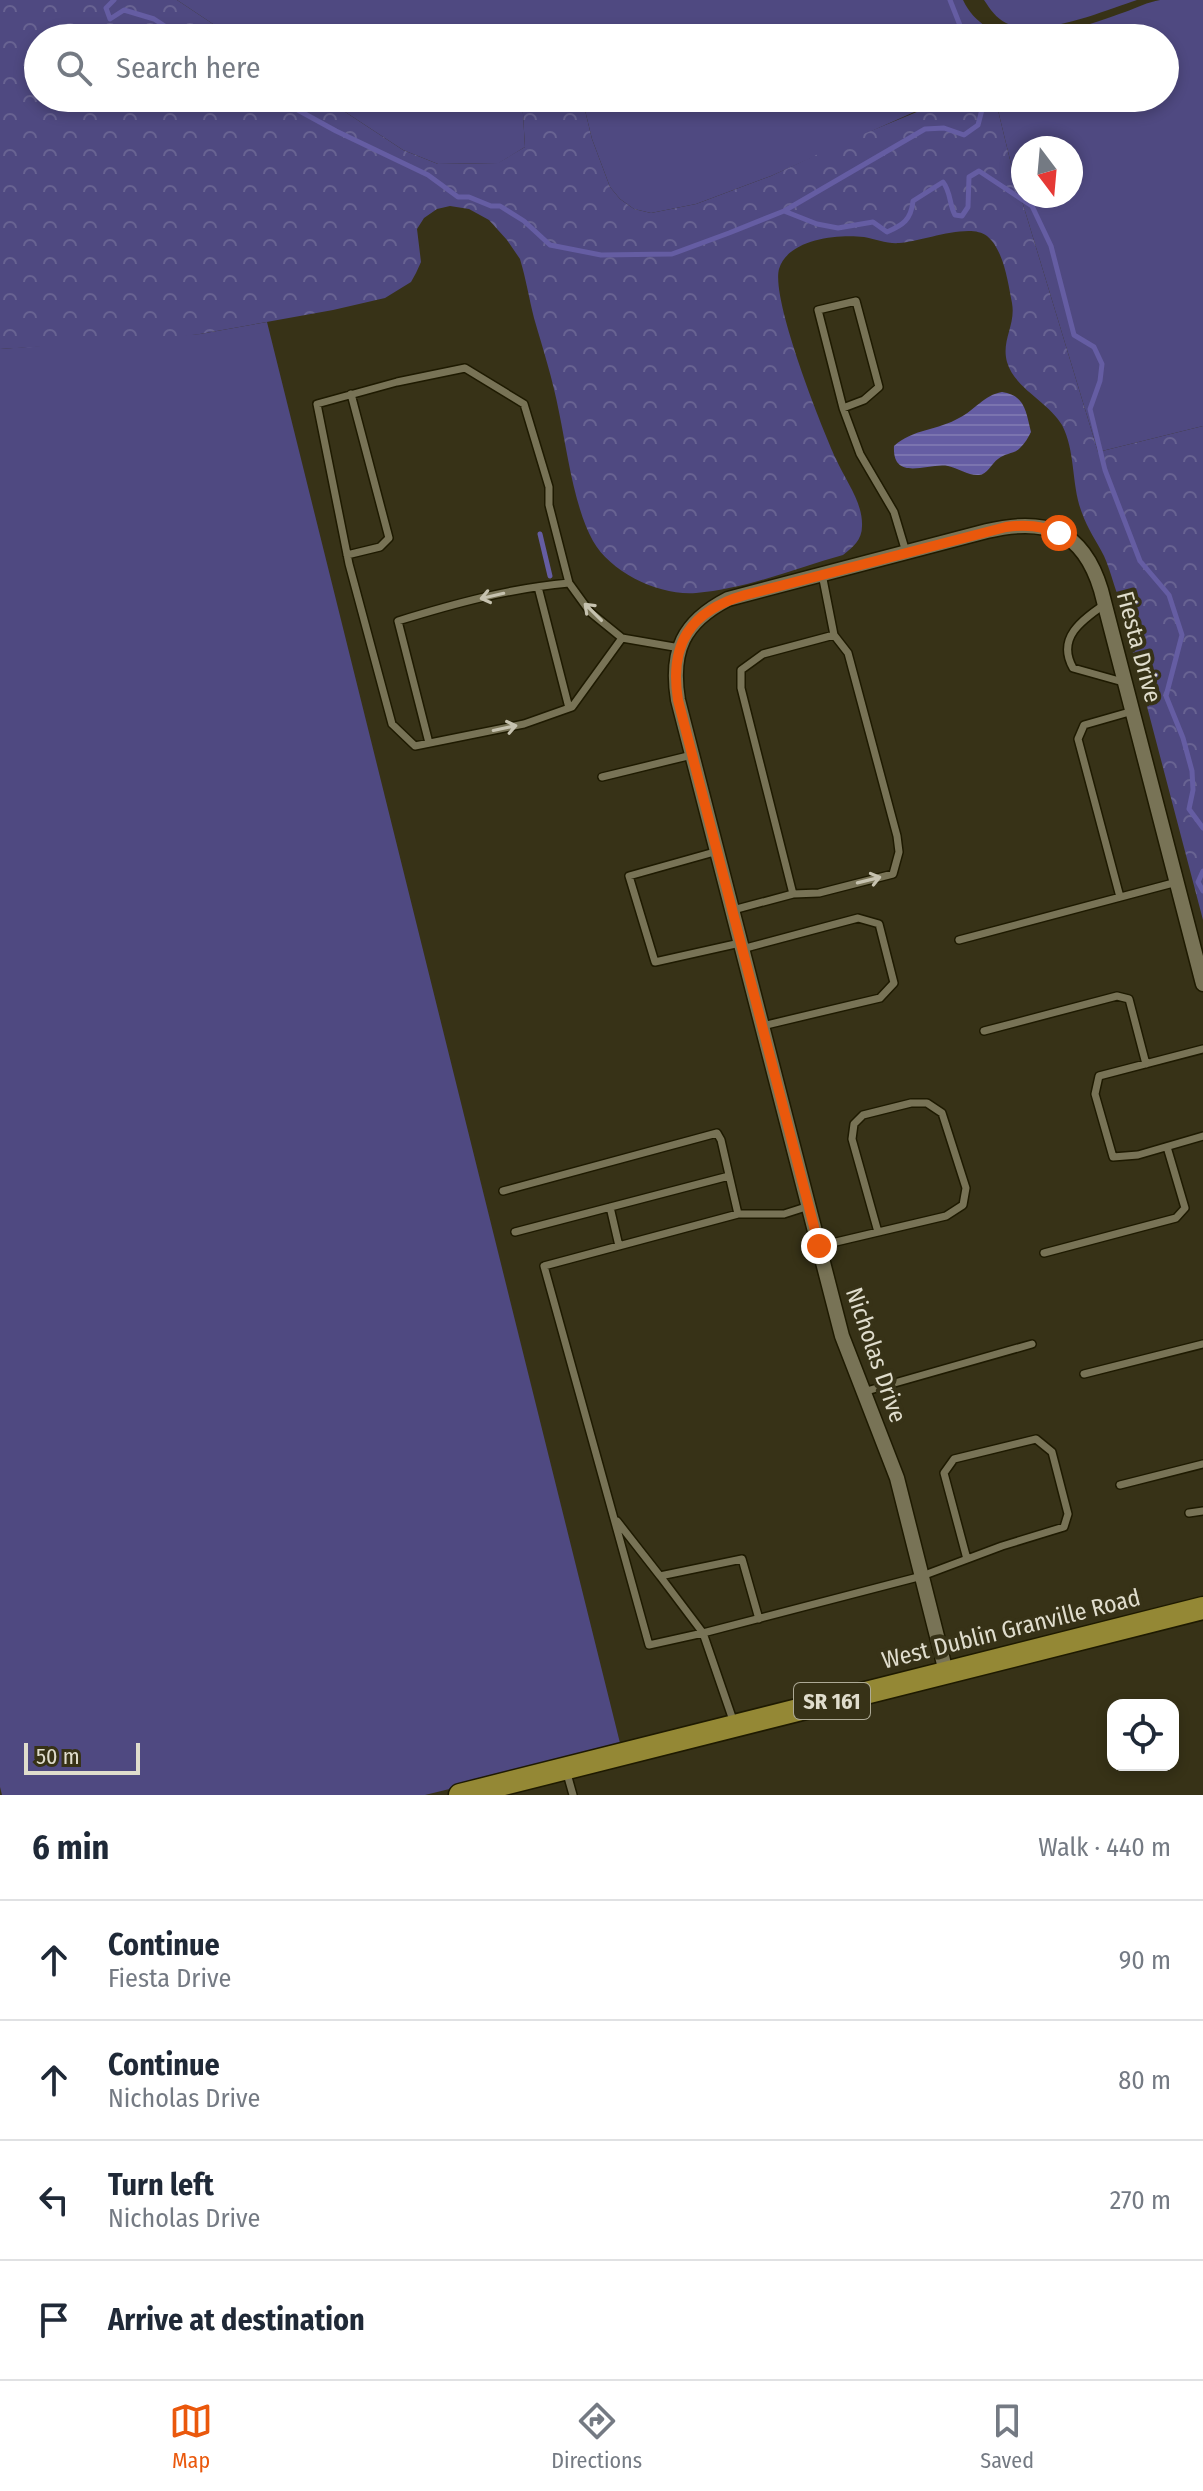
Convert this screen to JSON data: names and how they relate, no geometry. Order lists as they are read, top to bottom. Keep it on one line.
{"streets":{"main road":["West Dublin Granville Road","SR 161"],"street":["Fiesta Drive","Nicholas Drive"]},"crossings":[["Nicholas Drive","West Dublin Granville Road"]],"scale_bar":"50 m","north":"bottom","page":{"search":"Search here","scale":"50 m","heading":["6 min","Walk · 440 m"],"list":[["Continue","Fiesta Drive","90 m"],["Continue","Nicholas Drive","80 m"],["Turn left","Nicholas Drive","270 m"],"Arrive at destination"],"nav":["Map","Directions","Saved"]}}
